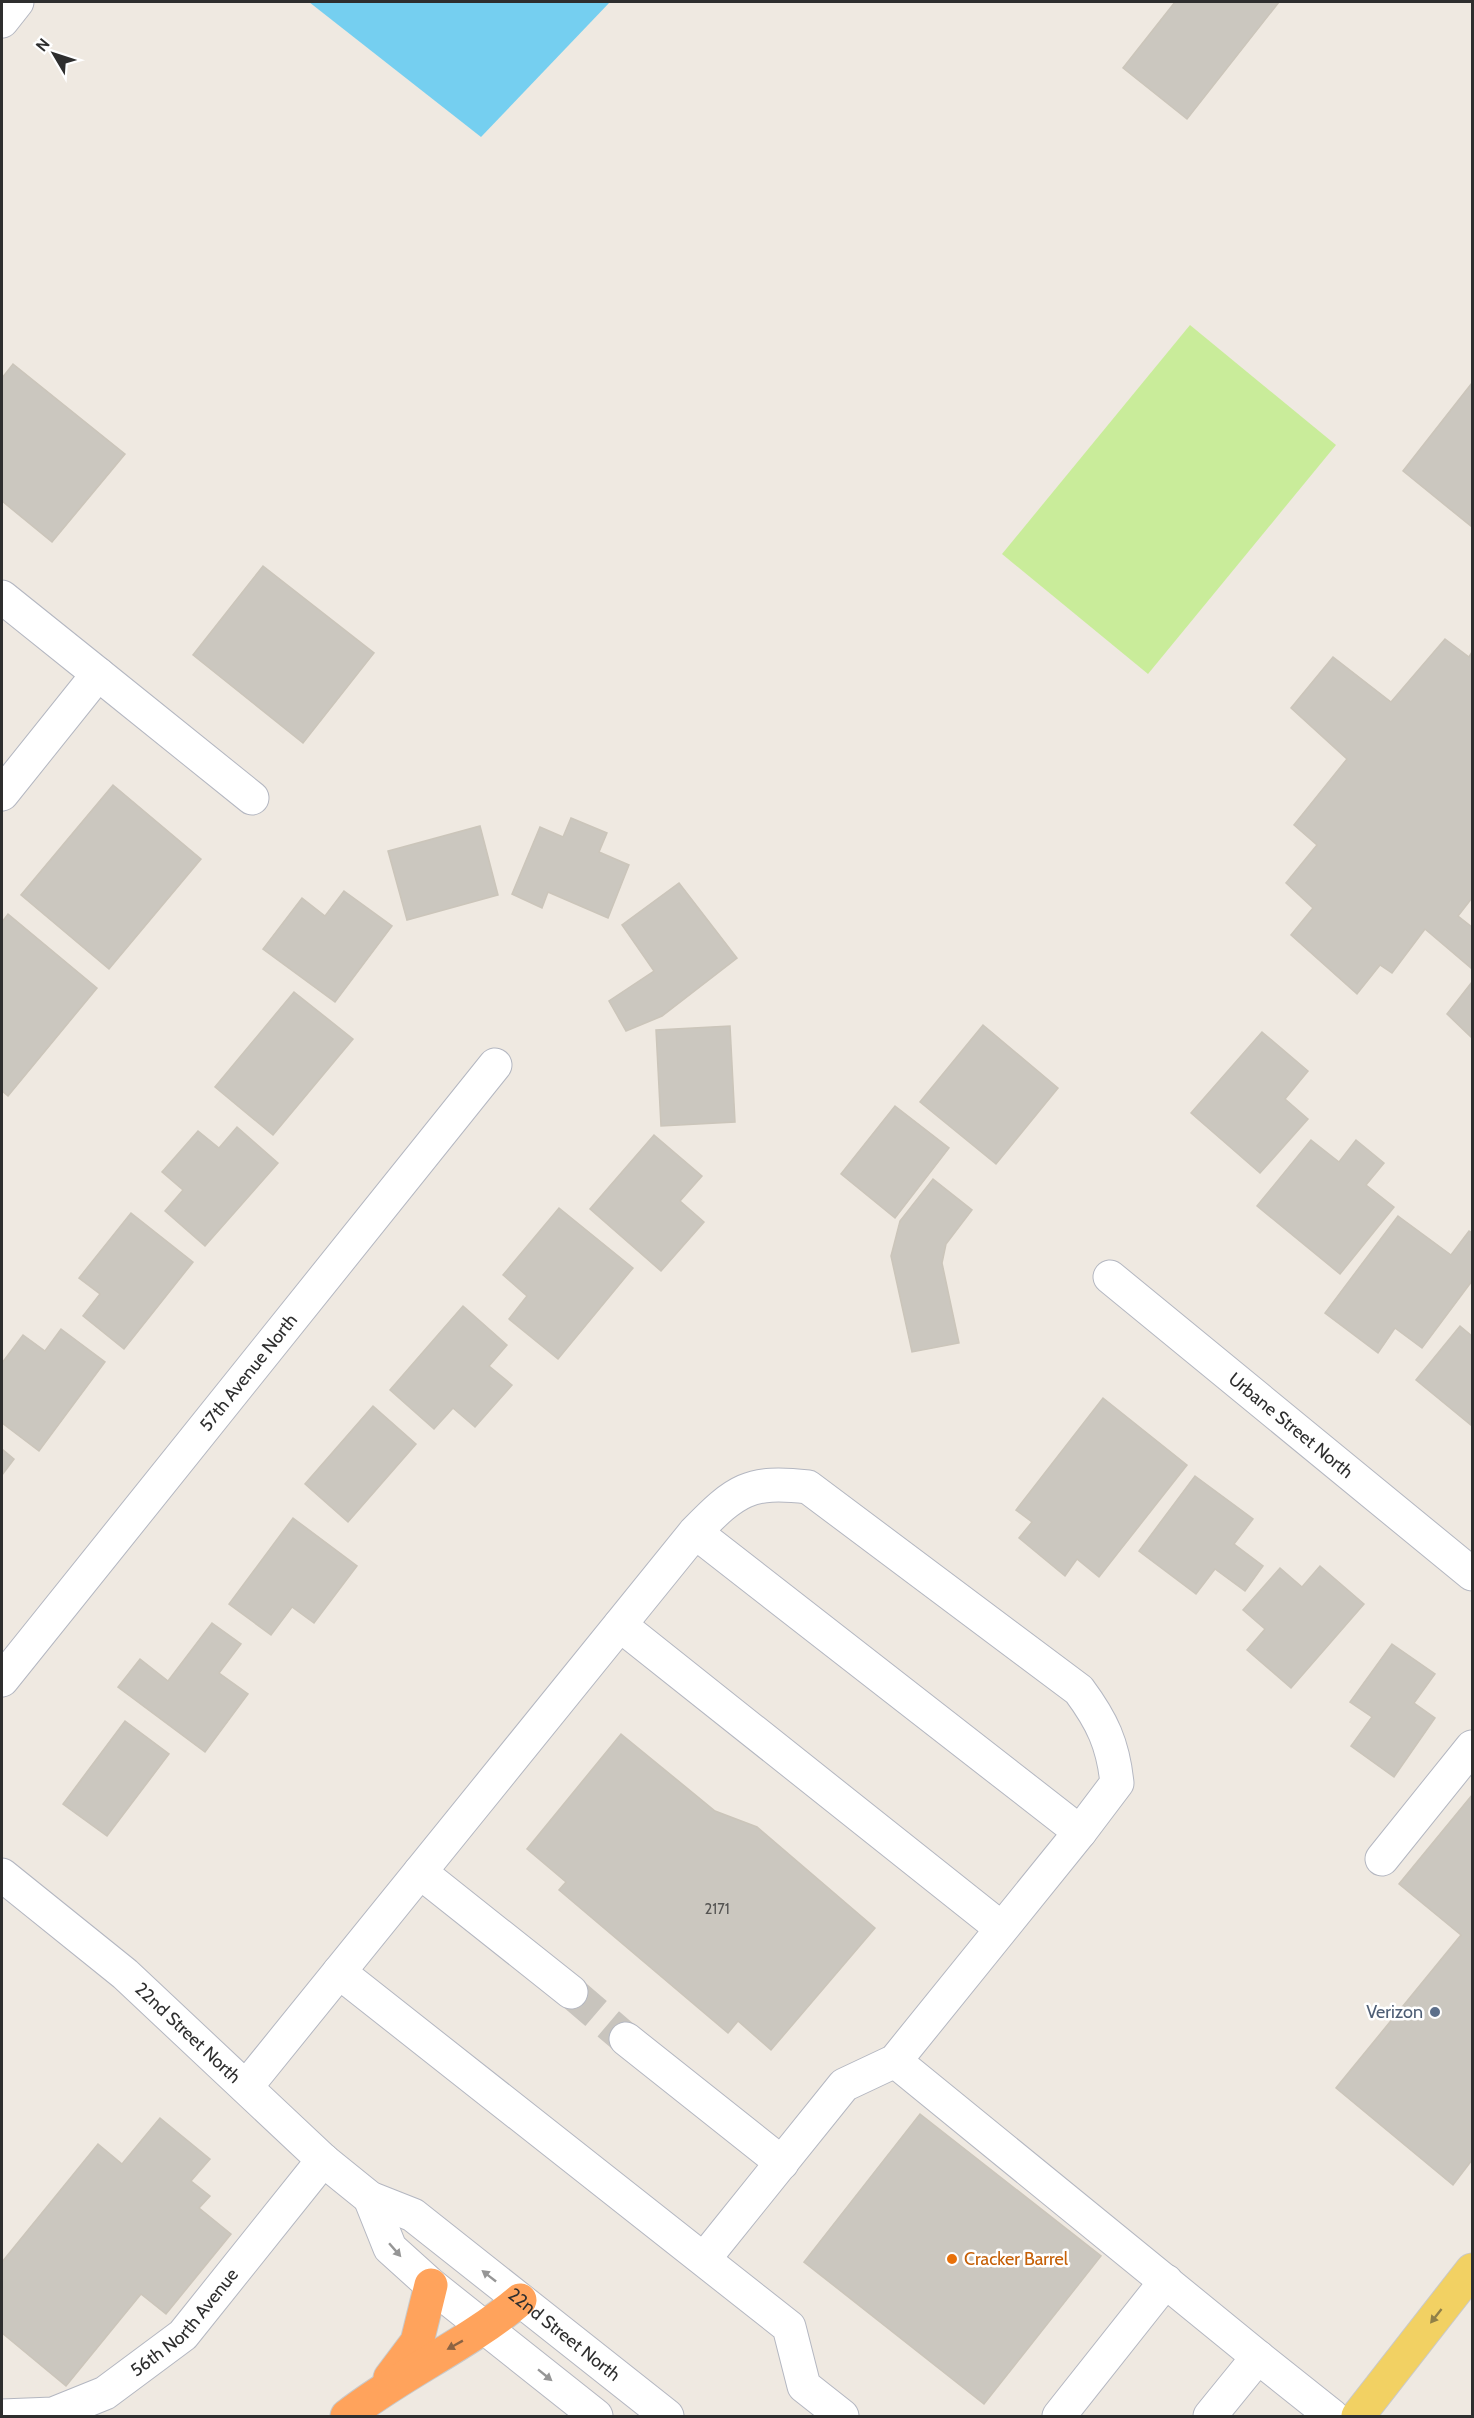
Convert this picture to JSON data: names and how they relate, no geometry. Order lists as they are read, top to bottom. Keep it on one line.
{"streets":{"street":["57th Avenue North","Urbane Street North","22nd Street North","56th North Avenue"]},"crossings":[["22nd Street North","56th North Avenue"]],"places":["Verizon","Cracker Barrel"],"house_numbers":["2171"],"north":"top left"}
